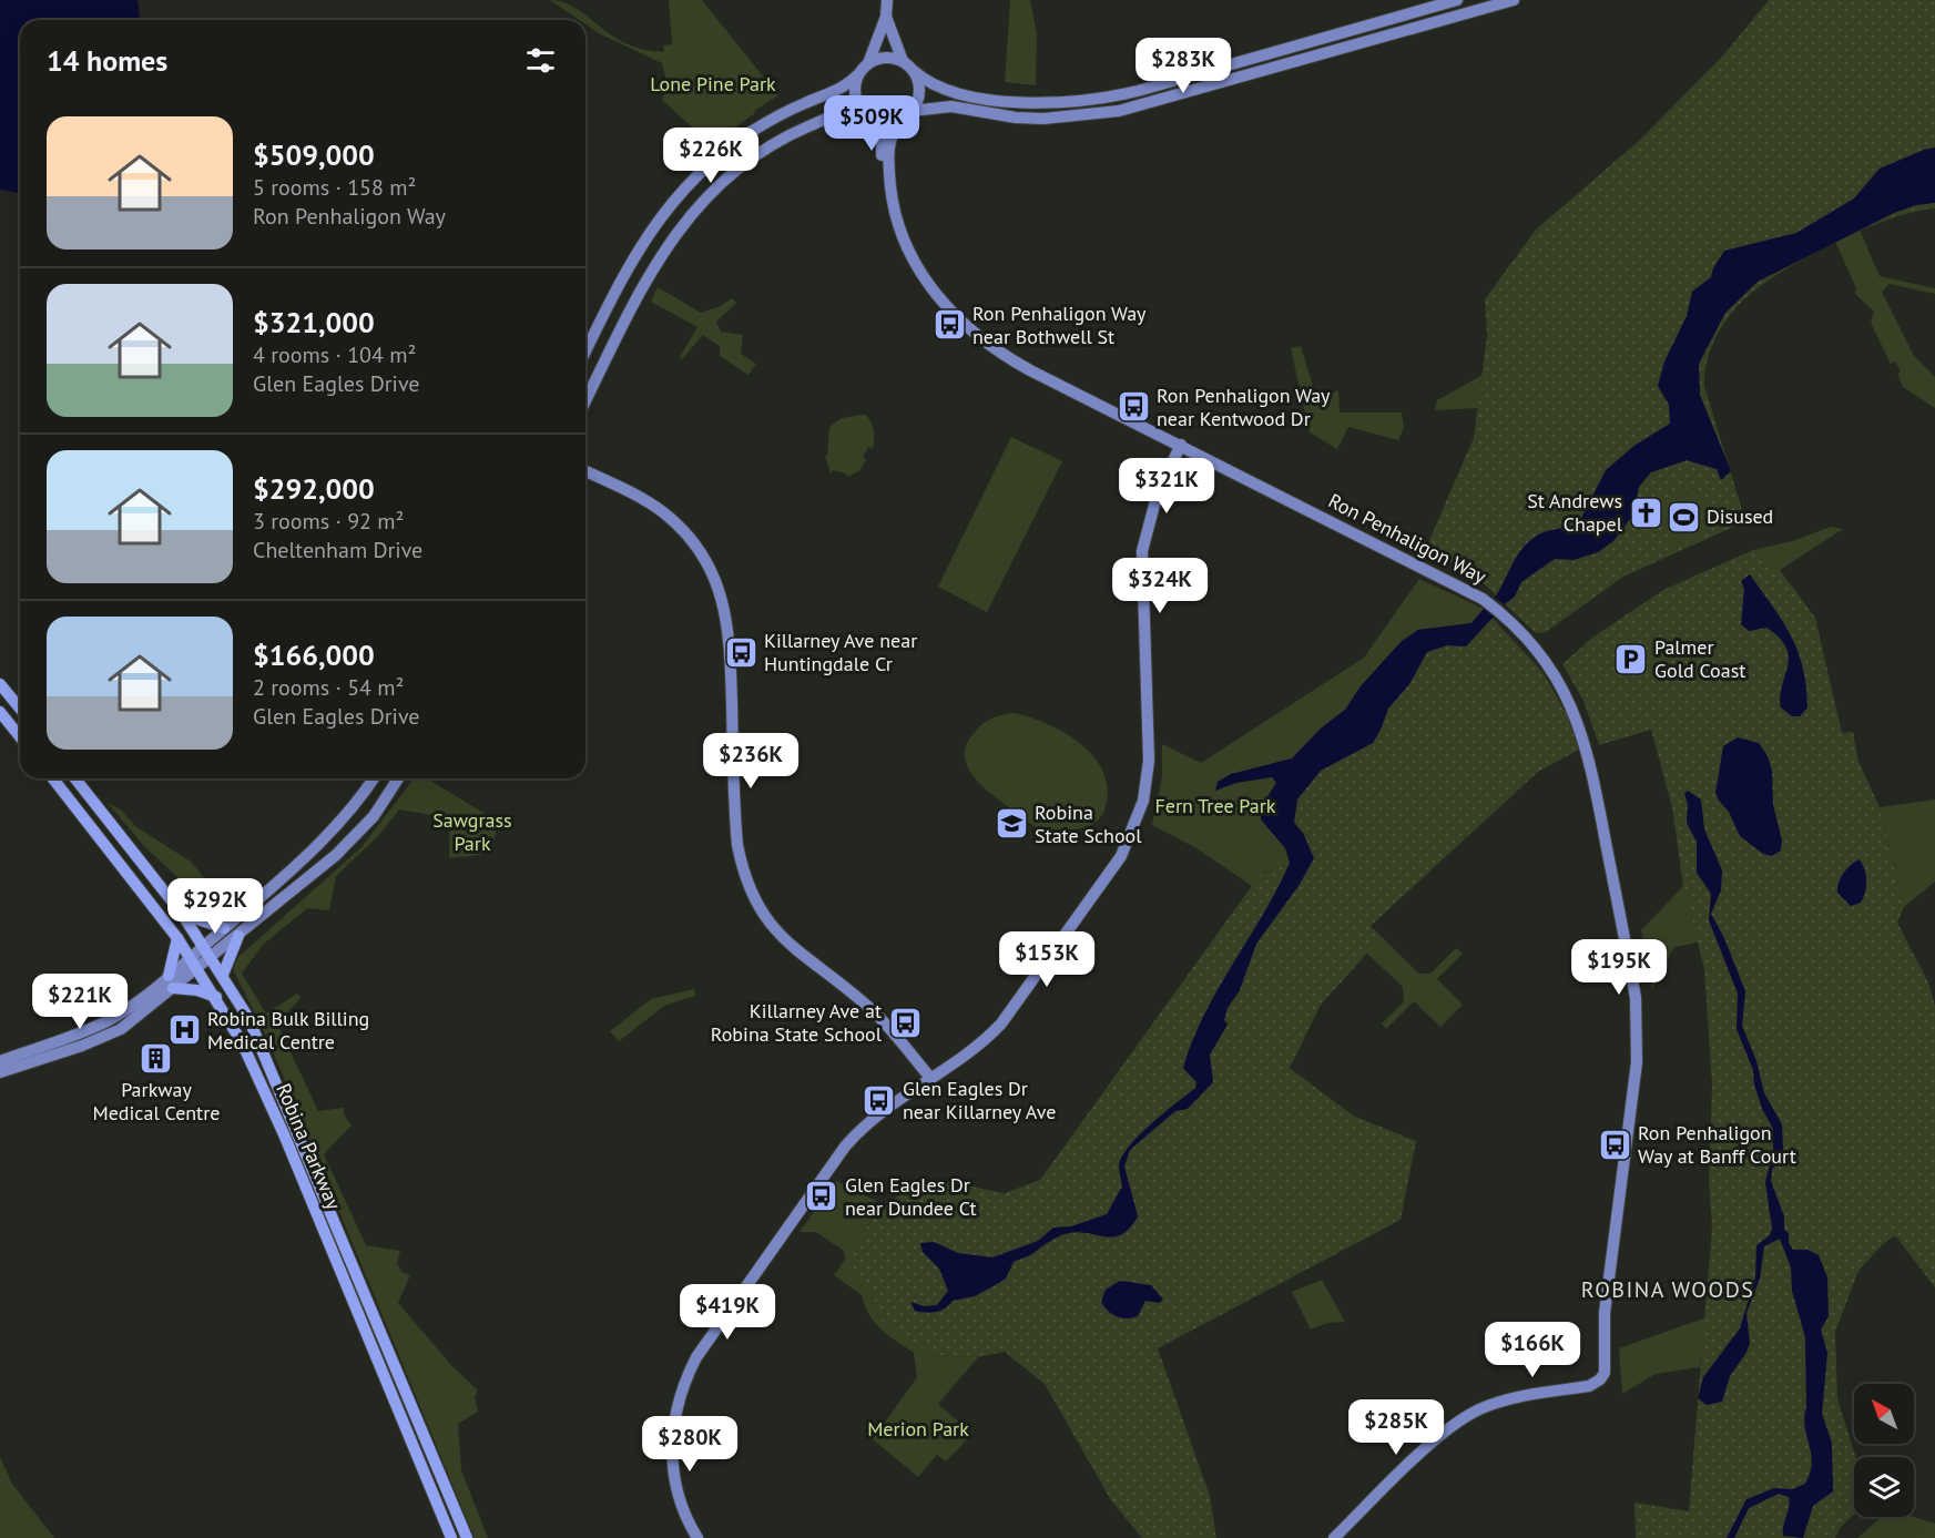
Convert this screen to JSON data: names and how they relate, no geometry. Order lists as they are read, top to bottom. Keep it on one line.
{"streets":{"main road":["Robina Parkway"],"street":["Ron Penhaligon Way"]},"districts":["ROBINA WOODS"],"parks":["Lone Pine Park","Fern Tree Park","Sawgrass Park","Merion Park"],"places":{"bus stop":["Ron Penhaligon Way near Bothwell St","Ron Penhaligon Way near Kentwood Dr","Killarney Ave near Huntingdale Cr","Killarney Ave at Robina State School","Glen Eagles Dr near Killarney Ave","Ron Penhaligon Way at Banff Court","Glen Eagles Dr near Dundee Ct"],"church":["St Andrews Chapel"],"sports":["Disused"],"parking":["Palmer Gold Coast"],"school or university":["Robina State School"],"hospital":["Robina Bulk Billing Medical Centre"],"building":["Parkway Medical Centre"]},"north":"top left","page":{"heading":"14 homes","price":["$283K","$509K","$226K","$321K","$324K","$236K","$292K","$153K","$195K","$221K","$419K","$166K","$285K","$280K"],"list":[{"name":"$509,000","note":"5 rooms · 158 m² · Ron Penhaligon Way"},{"name":"$321,000","note":"4 rooms · 104 m² · Glen Eagles Drive"},{"name":"$292,000","note":"3 rooms · 92 m² · Cheltenham Drive"},{"name":"$166,000","note":"2 rooms · 54 m² · Glen Eagles Drive"}]}}
